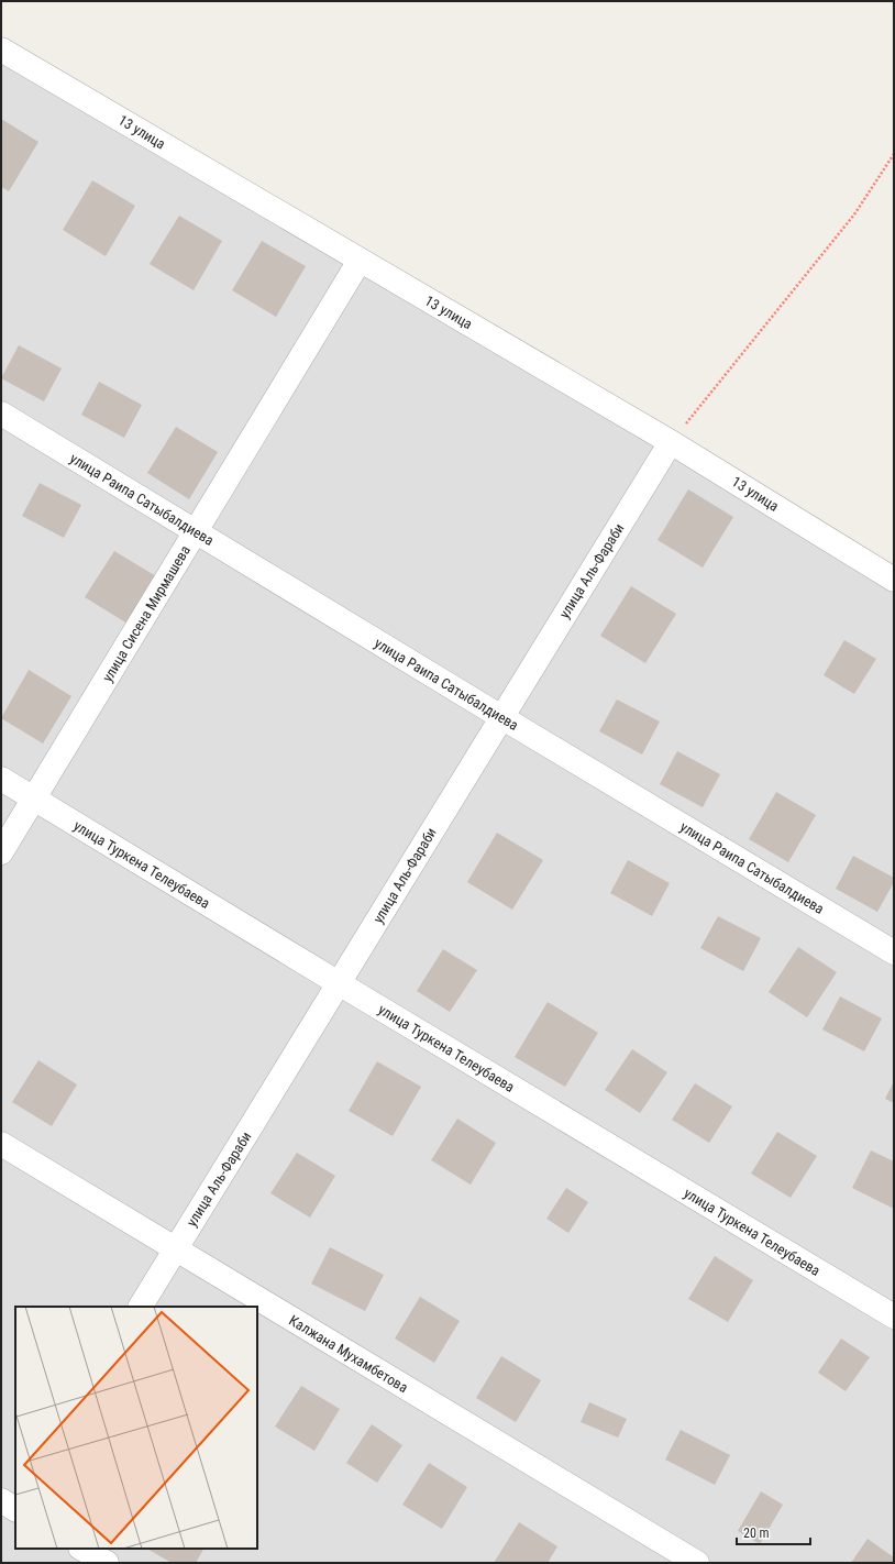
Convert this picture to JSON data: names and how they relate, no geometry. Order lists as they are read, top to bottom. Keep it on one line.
{"streets":{"street":["13 улица","улица Раипа Сатыбалдиева","улица Аль-Фараби","улица Сисена Мирмашева","улица Туркена Телеубаева","Калжана Мухамбетова"]},"crossings":[["13 улица","улица Аль-Фараби"],["13 улица","улица Сисена Мирмашева"],["улица Раипа Сатыбалдиева","улица Аль-Фараби"],["улица Раипа Сатыбалдиева","улица Сисена Мирмашева"],["улица Аль-Фараби","улица Туркена Телеубаева"],["улица Аль-Фараби","Калжана Мухамбетова"],["улица Сисена Мирмашева","улица Туркена Телеубаева"]],"scale_bar":"20 m"}
